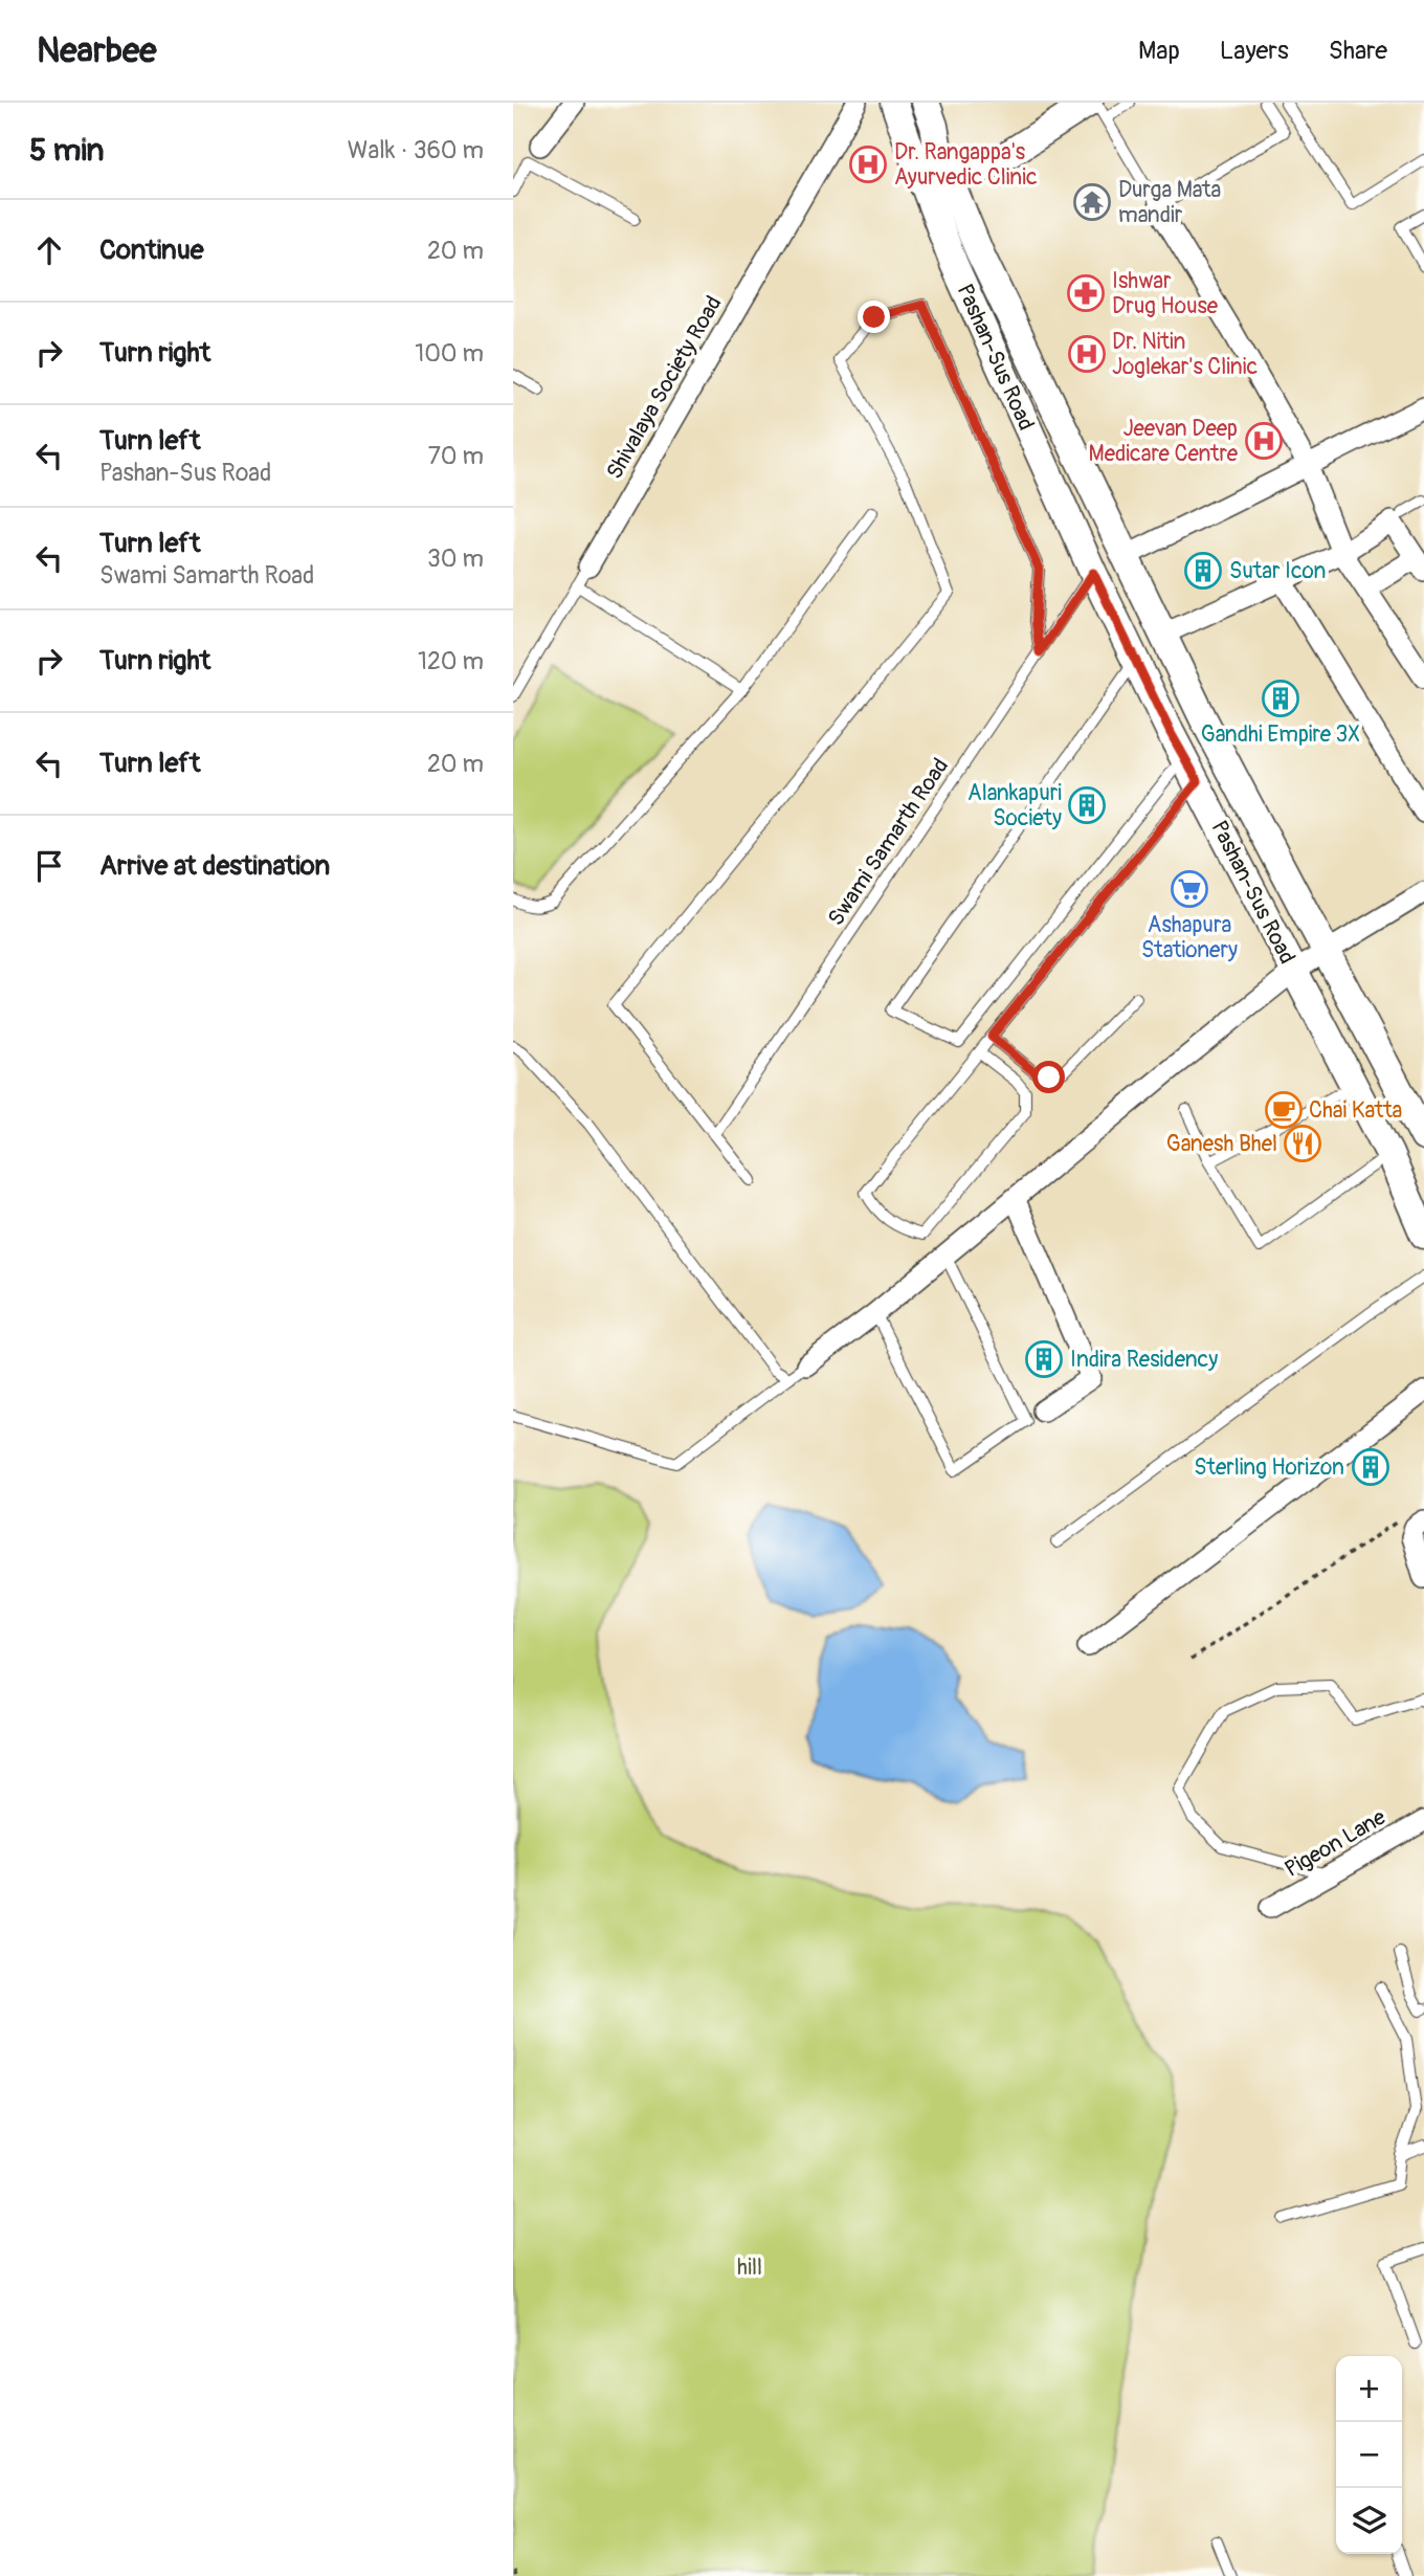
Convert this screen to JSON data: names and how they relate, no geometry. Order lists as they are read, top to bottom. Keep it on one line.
{"streets":{"main road":["Pashan-Sus Road"],"street":["Shivalaya Society Road","Pigeon Lane"],"lane":["Swami Samarth Road"]},"crossings":[["Pashan-Sus Road","Swami Samarth Road"]],"parks":["hill"],"places":{"hospital":["Dr. Rangappa's Ayurvedic Clinic","Dr. Nitin Joglekar's Clinic","Jeevan Deep Medicare Centre"],"temple":["Durga Mata mandir"],"pharmacy":["Ishwar Drug House"],"building":["Sutar Icon","Gandhi Empire 3X","Alankapuri Society","Indira Residency","Sterling Horizon"],"supermarket":["Ashapura Stationery"],"cafe":["Chai Katta"],"restaurant":["Ganesh Bhel"]},"page":{"header":"Nearbee","nav":["Map","Layers","Share"],"heading":["5 min","Walk · 360 m"],"list":[["Continue","20 m"],["Turn right","100 m"],["Turn left","Pashan-Sus Road","70 m"],["Turn left","Swami Samarth Road","30 m"],["Turn right","120 m"],["Turn left","20 m"],"Arrive at destination"],"map_buttons":["+","−"]}}
